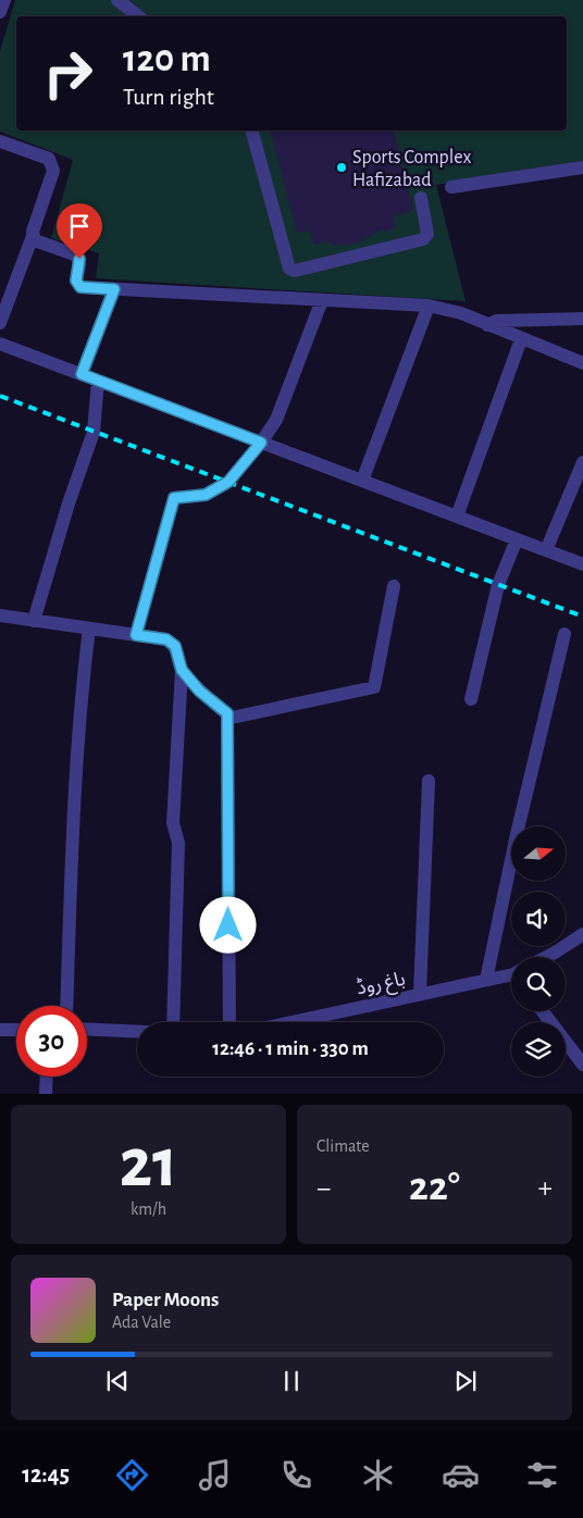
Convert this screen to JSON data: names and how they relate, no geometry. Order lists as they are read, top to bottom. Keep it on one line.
{"streets":{"street":["باغ روڈ"]},"places":["Sports Complex Hafizabad"],"north":"right","page":{"turn":["120 m","Turn right"],"limit":"30","trip":"12:46 · 1 min · 330 m","tile":[["21","km/h"],"Climate"],"heat":["−","22°","+"],"song":["Paper Moons","Ada Vale"],"tabs":"12:45"}}
